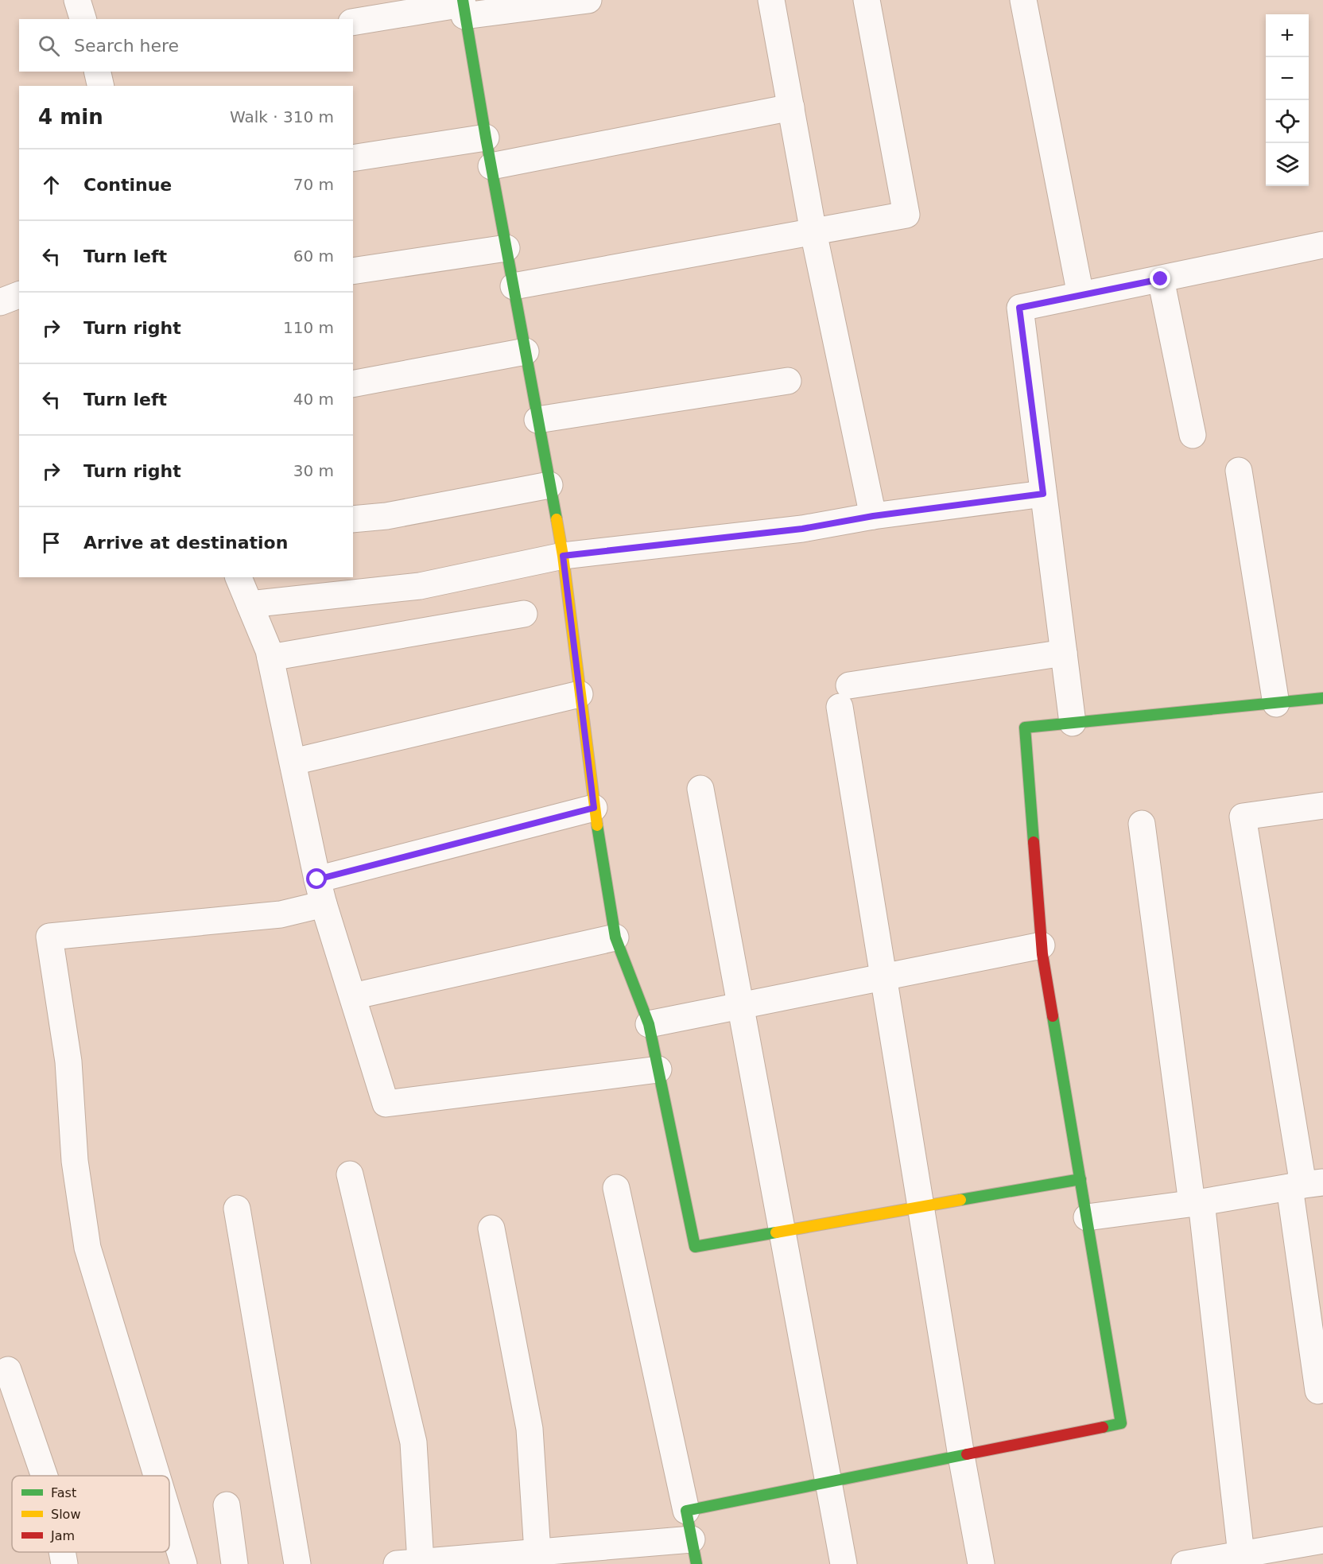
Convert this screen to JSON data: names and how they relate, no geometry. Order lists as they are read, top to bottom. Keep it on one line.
{"legend":["Fast","Slow","Jam"],"page":{"map_buttons":["+","−"],"search":"Search here","heading":["4 min","Walk · 310 m"],"list":[["Continue","70 m"],["Turn left","60 m"],["Turn right","110 m"],["Turn left","40 m"],["Turn right","30 m"],"Arrive at destination"]}}
